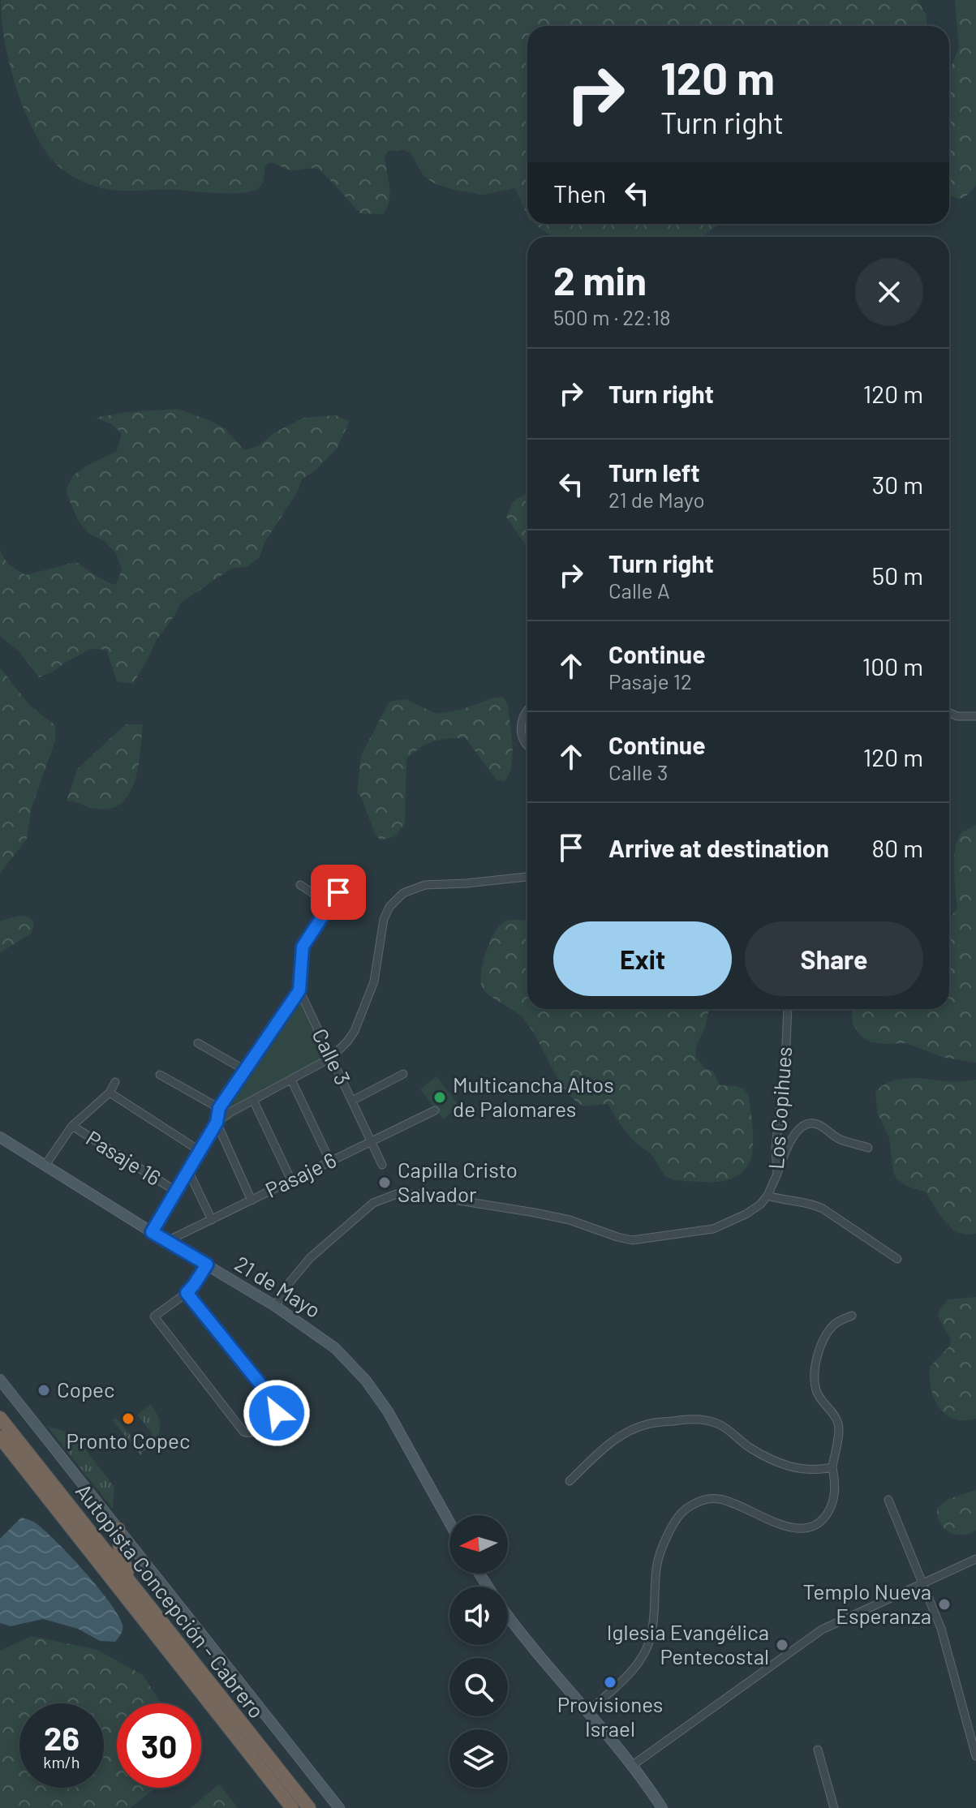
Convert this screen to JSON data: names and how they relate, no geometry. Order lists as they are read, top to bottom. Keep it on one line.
{"streets":{"highway":["Autopista Concepción - Cabrero"],"street":["Calle 3","Los Copihues","Pasaje 16","Pasaje 6","21 de Mayo"]},"crossings":[["Calle 3","Pasaje 6"],["Los Copihues","21 de Mayo"],["Pasaje 6","21 de Mayo"]],"places":["Multicancha Altos de Palomares","Capilla Cristo Salvador","Copec","Pronto Copec","Templo Nueva Esperanza","Iglesia Evangélica Pentecostal","Provisiones Israel"],"north":"left","page":{"turn":["120 m","Turn right"],"then":"Then","heading":["2 min","500 m · 22:18"],"list":[{"name":"Turn right","value":"120 m"},{"name":"Turn left","note":"21 de Mayo","value":"30 m"},{"name":"Turn right","note":"Calle A","value":"50 m"},{"name":"Continue","note":"Pasaje 12","value":"100 m"},{"name":"Continue","note":"Calle 3","value":"120 m"},{"name":"Arrive at destination","value":"80 m"}],"buttons":["Exit","Share"],"speed":"26 km/h","limit":"30"}}
